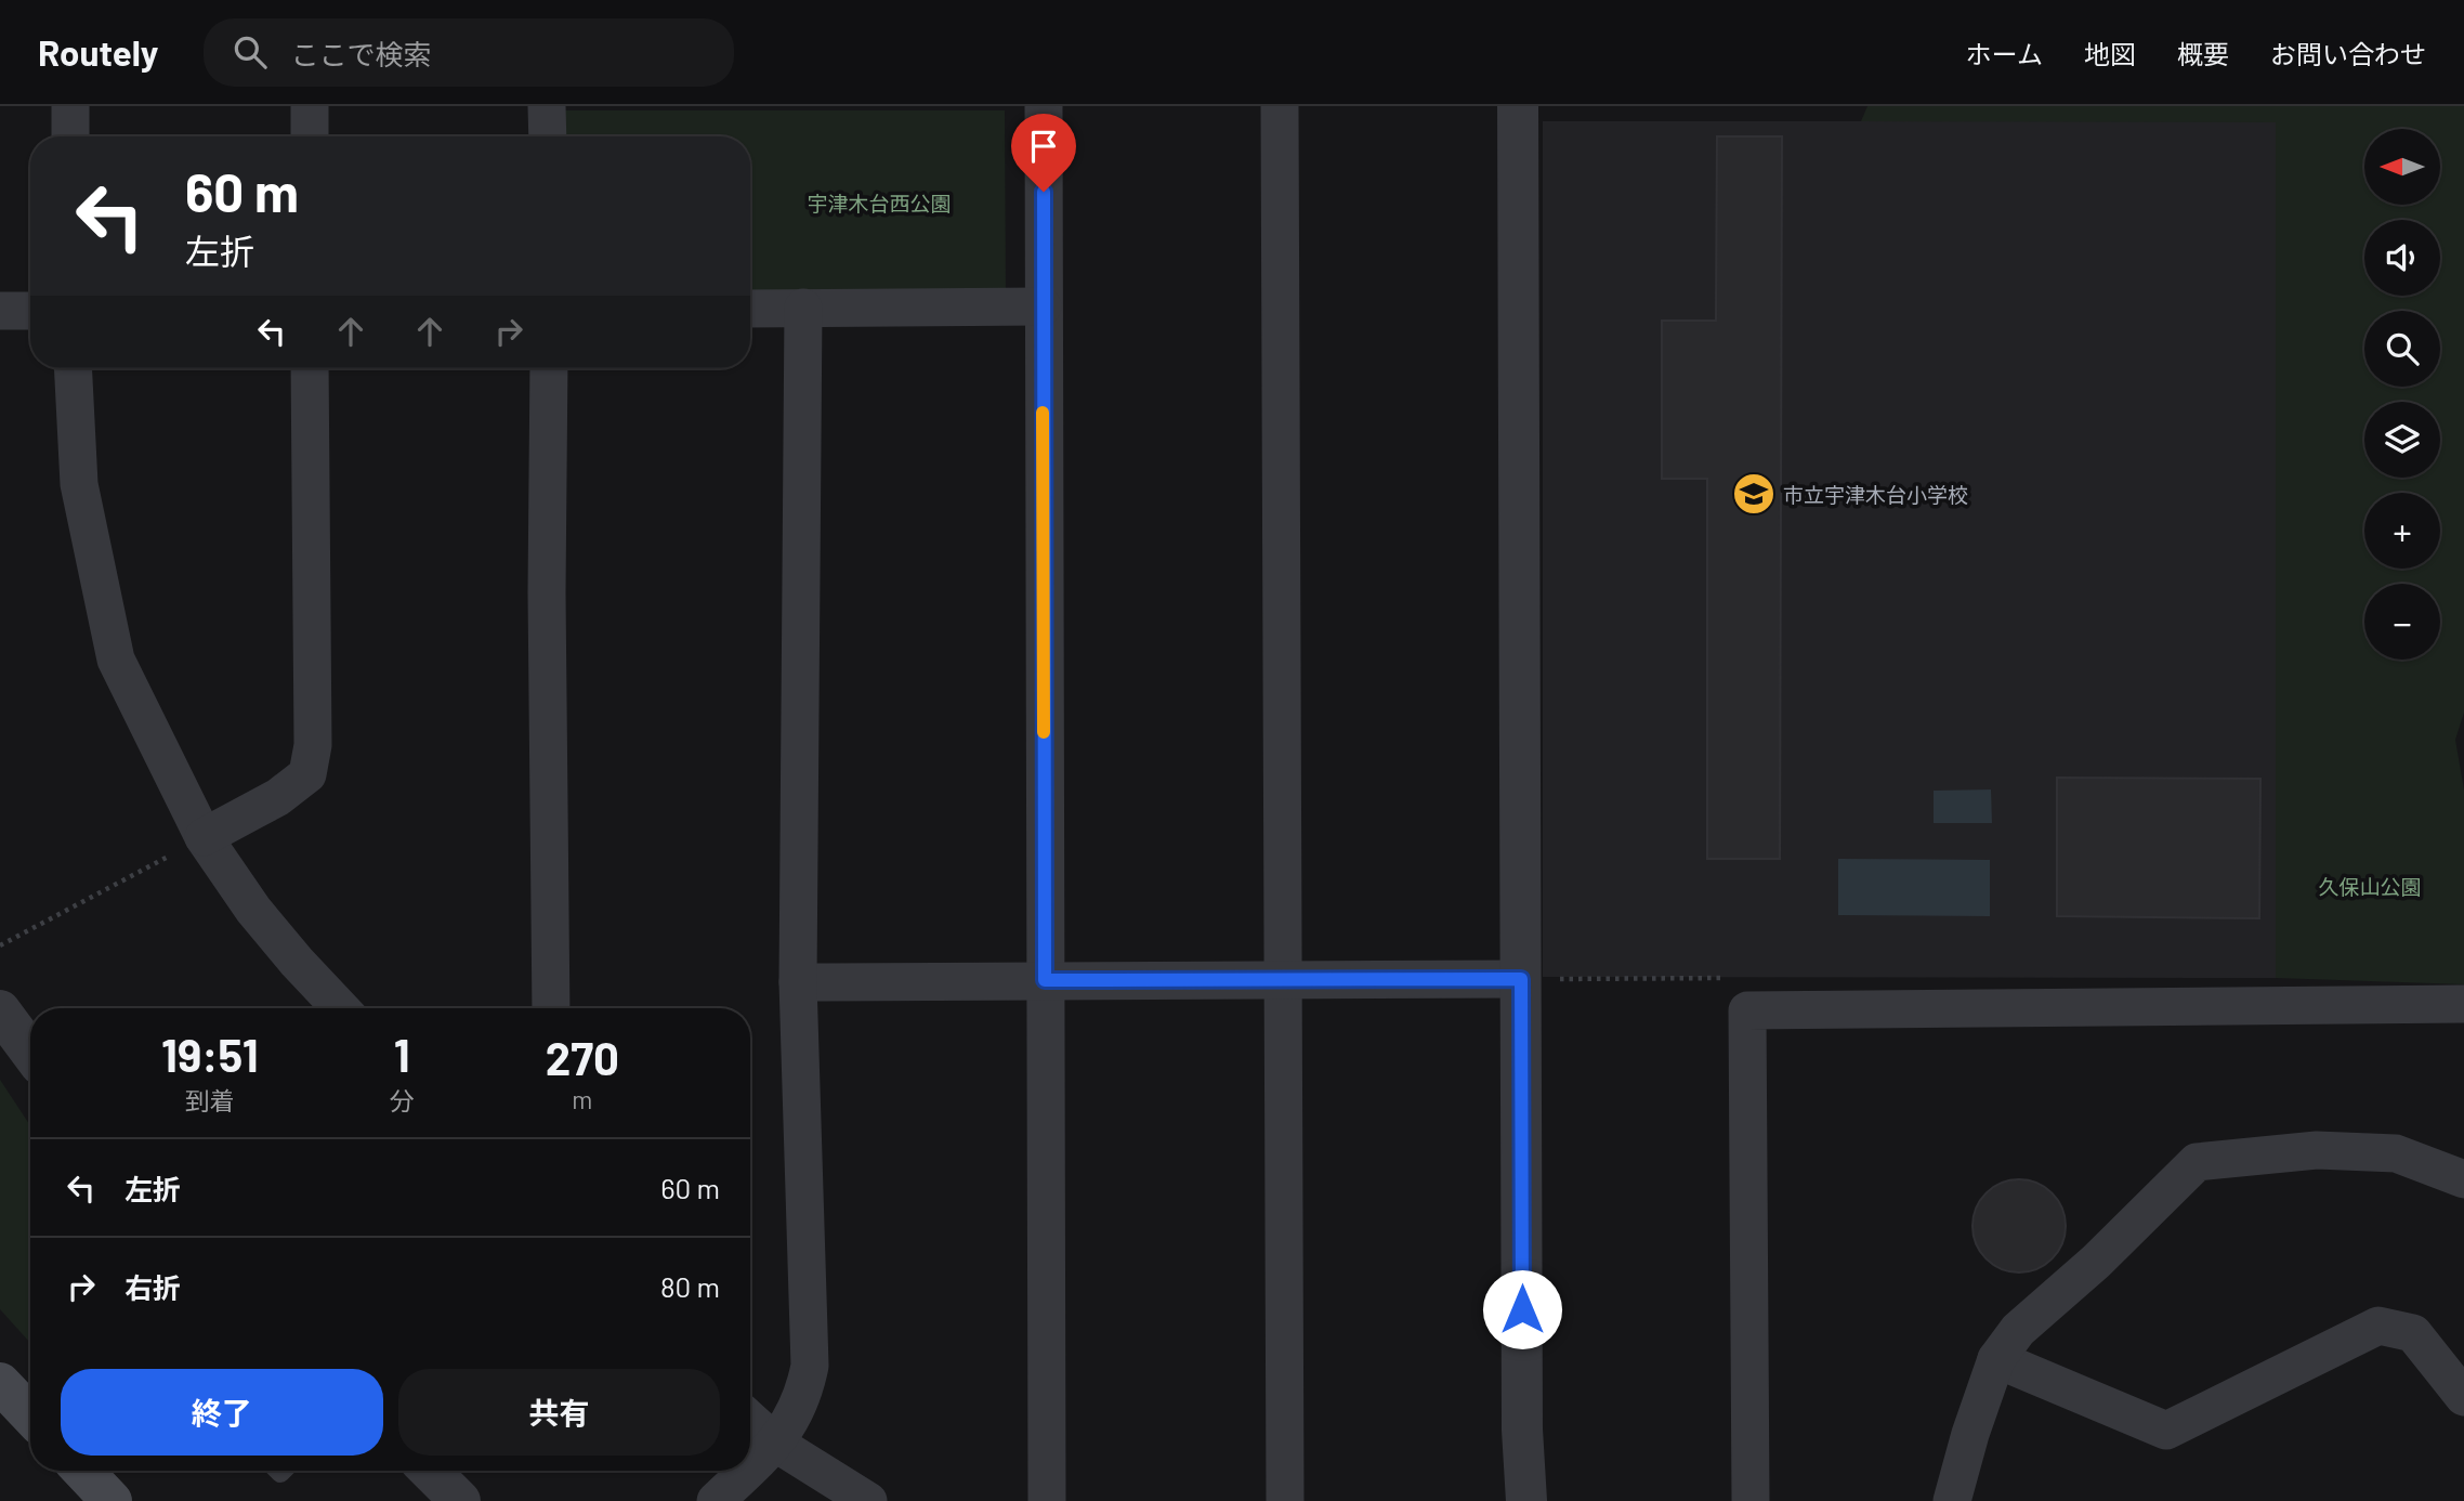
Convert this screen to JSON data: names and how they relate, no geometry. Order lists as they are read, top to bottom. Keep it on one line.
{"parks":["宇津木台西公園","久保山公園"],"places":{"school or university":["市立宇津木台小学校"]},"north":"left","page":{"header":"Routely","search":"ここで検索","nav":["ホーム","地図","概要","お問い合わせ"],"map_buttons":["+","−"],"turn":["60 m","左折"],"eta":["19:51","到着","1","分","270","m"],"list":[{"name":"左折","value":"60 m"},{"name":"右折","value":"80 m"}],"buttons":["終了","共有"]}}
